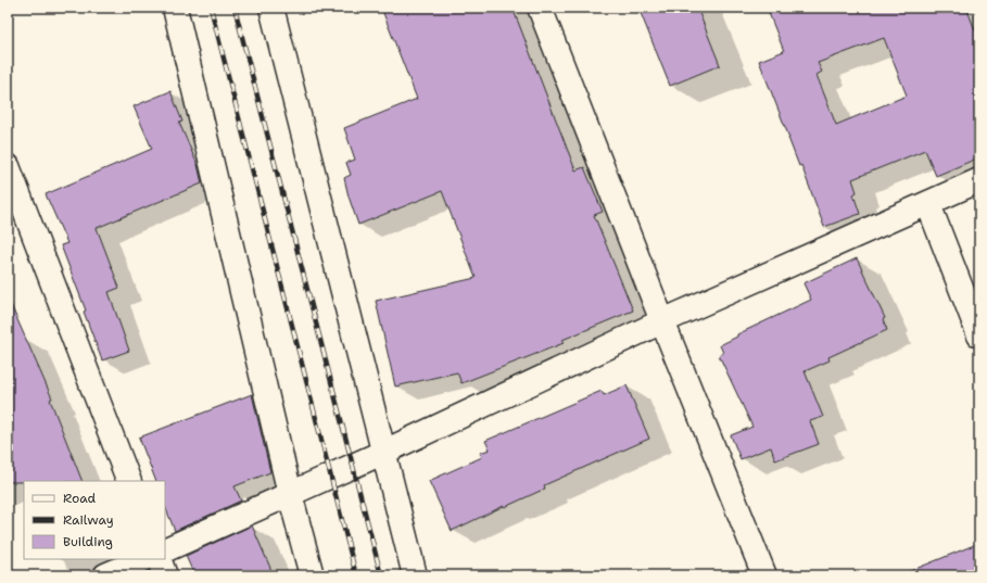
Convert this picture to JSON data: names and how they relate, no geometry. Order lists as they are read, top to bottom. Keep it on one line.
{"legend":["Road","Railway","Building"]}
